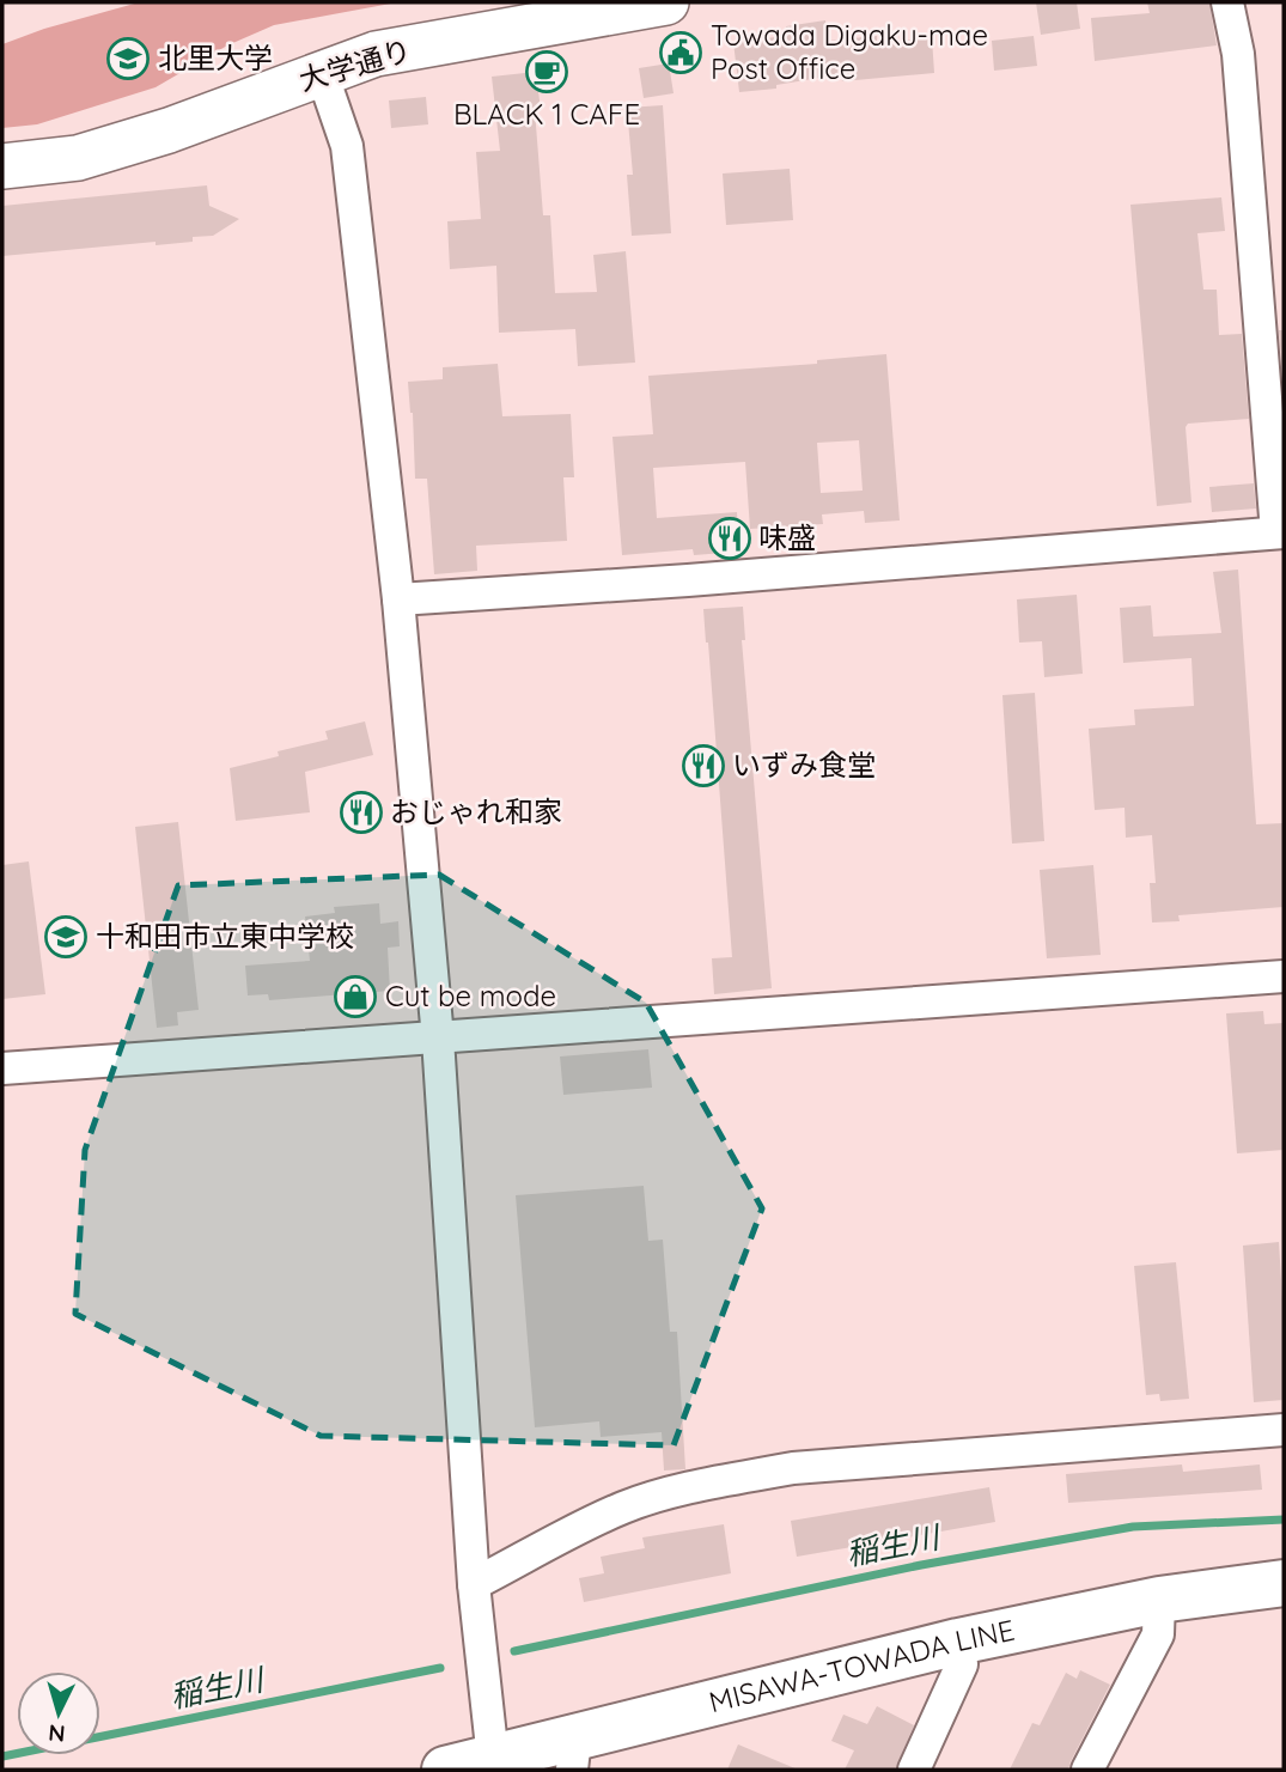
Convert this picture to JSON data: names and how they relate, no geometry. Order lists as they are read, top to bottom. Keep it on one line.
{"streets":{"main road":["MISAWA-TOWADA LINE"],"street":["大学通り"]},"water":["稲生川"],"places":{"public building":["Towada Digaku-mae Post Office"],"school or university":["北里大学","十和田市立東中学校"],"cafe":["BLACK 1 CAFE"],"restaurant":["味盛","いずみ食堂","おじゃれ和家"],"shop":["Cut be mode"]},"north":"bottom"}
